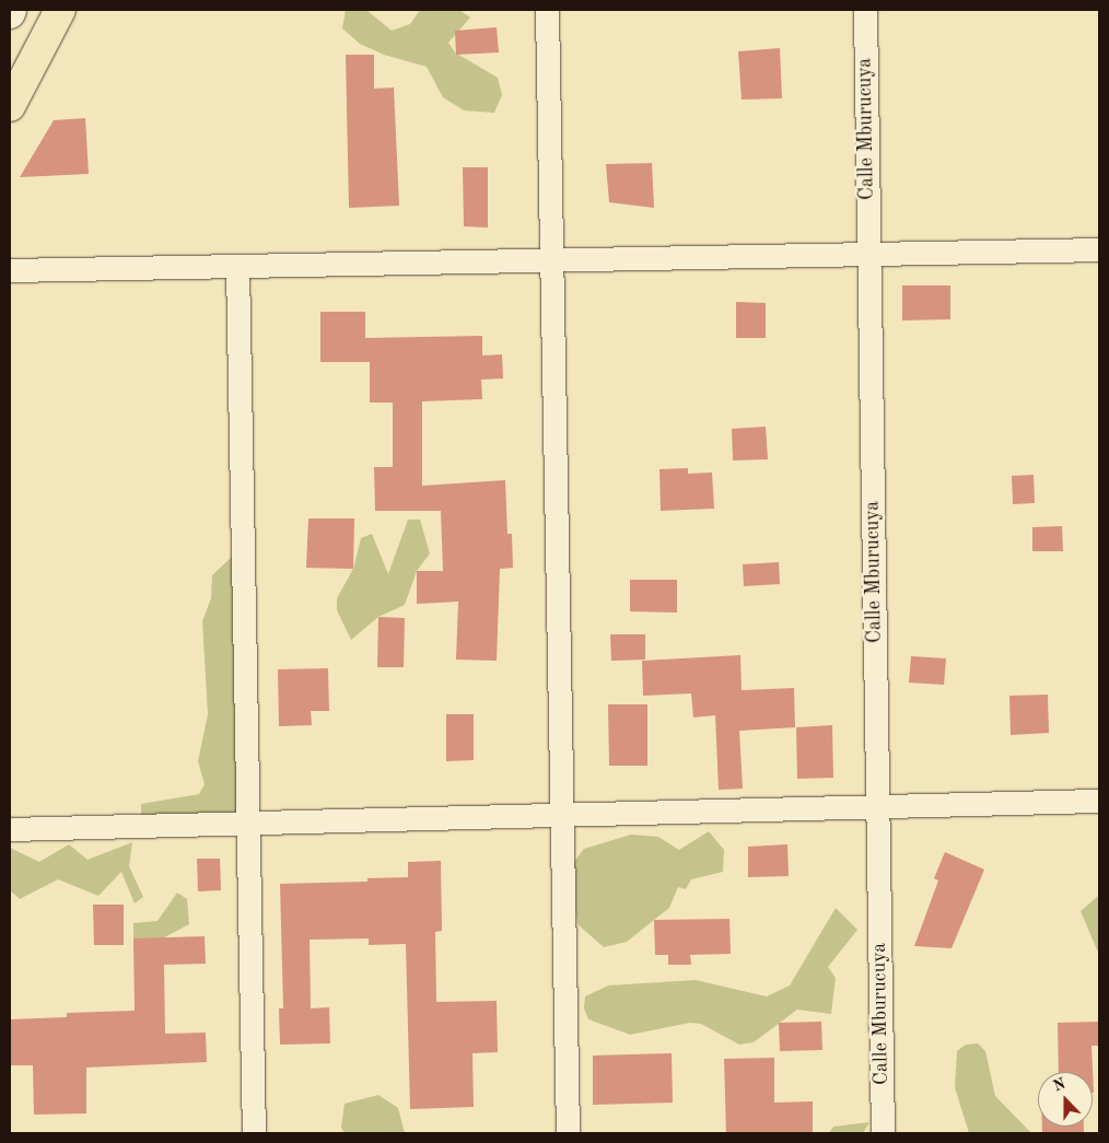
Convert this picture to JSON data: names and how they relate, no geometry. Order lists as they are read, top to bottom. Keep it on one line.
{"streets":{"street":["Calle Mburucuya"]},"north":"top"}
